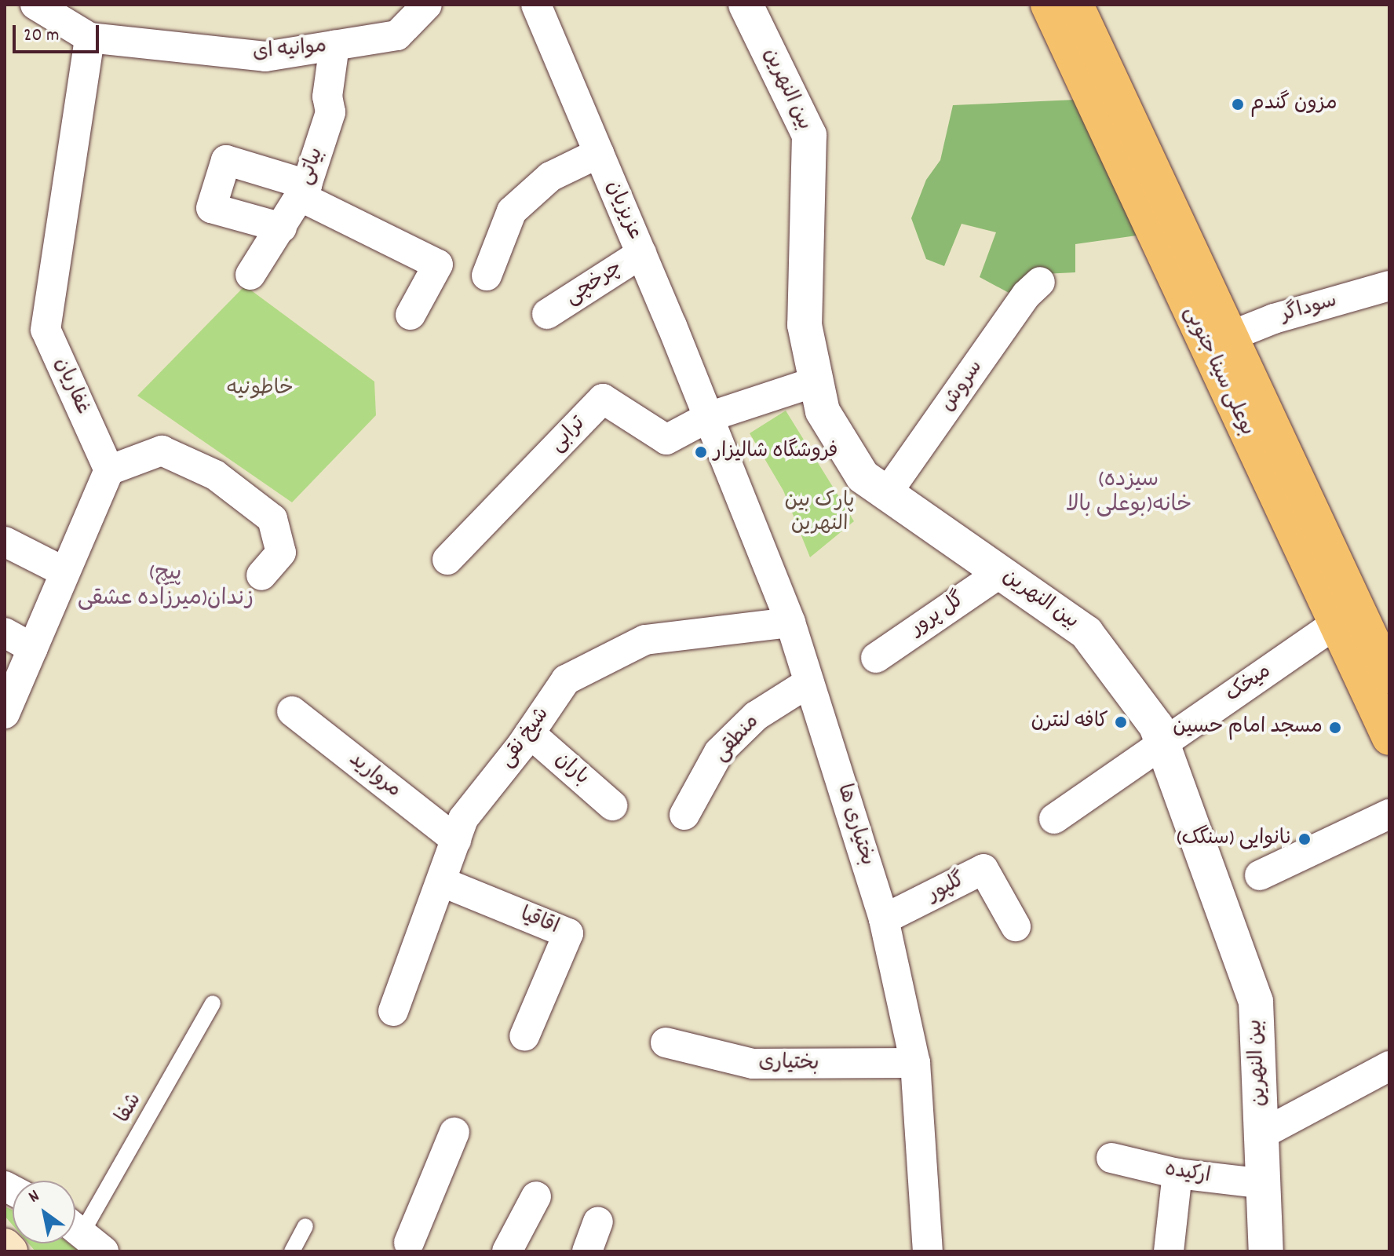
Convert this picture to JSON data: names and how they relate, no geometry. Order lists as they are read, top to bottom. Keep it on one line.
{"streets":{"main road":["بوعلی سینا جنوبی"],"street":["موانیه ای","بین النهرین","بیاتی","عزیزیان","چرخچی","سوداگر","غفاریان","سروش","ترابی","گل پرور","میخک","شیخ نقی","منطقی","باران","مروارید","بختیاری ها","گلپور","اقاقیا","بختیاری","ارکیده"],"lane":["شفا"]},"crossings":[["موانیه ای","بیاتی"],["موانیه ای","غفاریان"],["بین النهرین","سروش"],["بین النهرین","گل پرور"],["بین النهرین","میخک"],["بین النهرین","ارکیده"],["عزیزیان","چرخچی"],["عزیزیان","ترابی"],["عزیزیان","بختیاری ها"],["سوداگر","بوعلی سینا جنوبی"],["بوعلی سینا جنوبی","میخک"],["ترابی","بختیاری ها"],["شیخ نقی","باران"],["شیخ نقی","مروارید"],["شیخ نقی","بختیاری ها"],["شیخ نقی","اقاقیا"],["منطقی","بختیاری ها"],["بختیاری ها","گلپور"],["بختیاری ها","بختیاری"]],"districts":["(سیزده خانه(بوعلی بالا","(پیچ زندان(میرزاده عشقی"],"parks":["خاطونیه","پارک بین النهرین"],"places":["مزون گندم","فروشگاه شالیزار","کافه لنترن","مسجد امام حسین","نانوایی (سنگک)"],"scale_bar":"20 m","north":"top left"}
